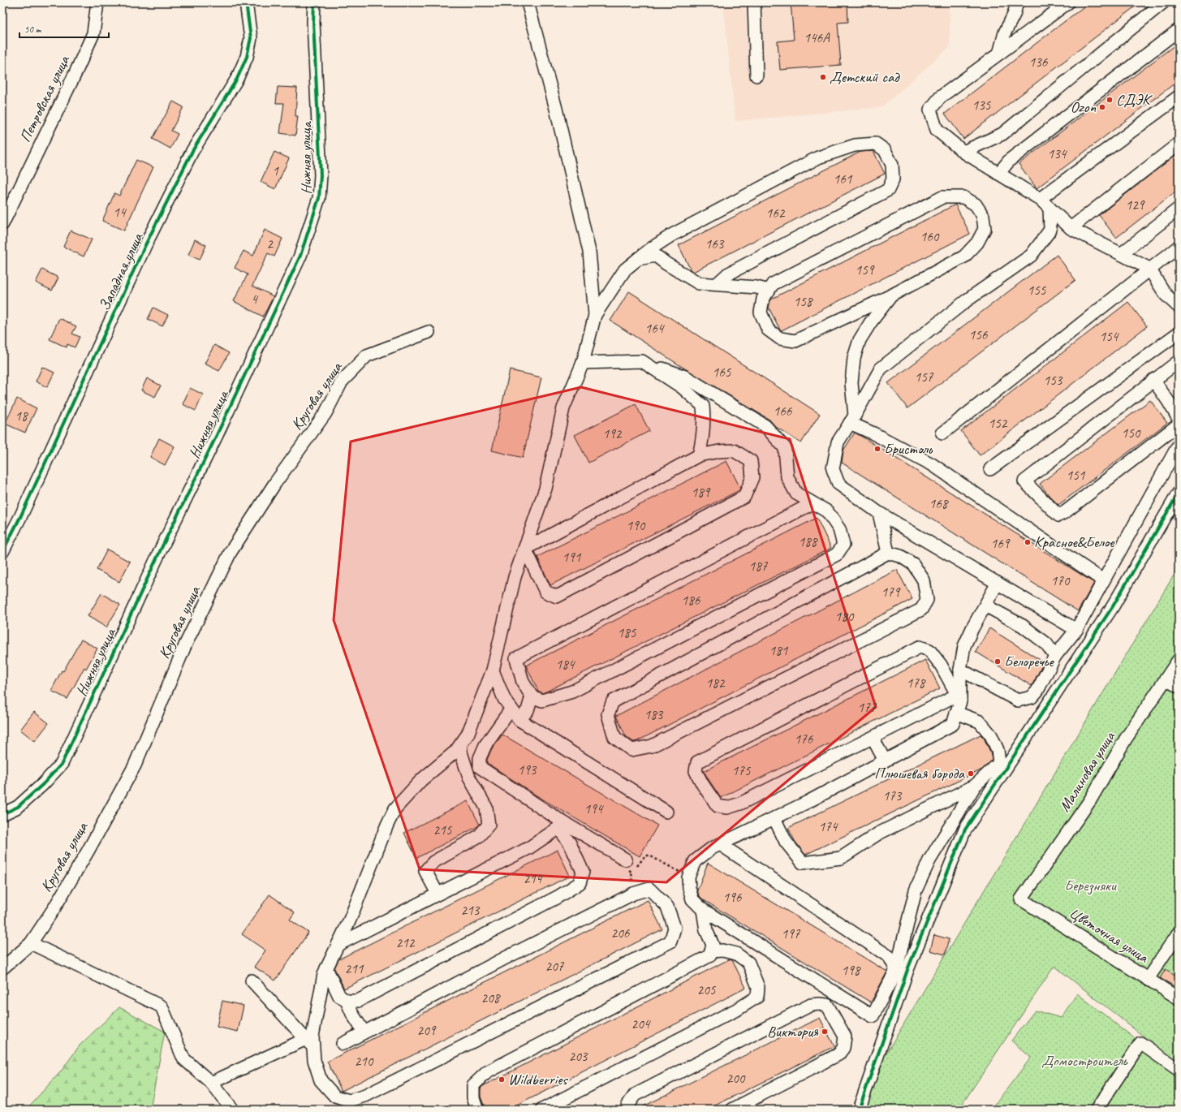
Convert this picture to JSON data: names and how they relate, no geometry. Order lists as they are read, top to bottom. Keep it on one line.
{"streets":{"street":["Петровская улица","Нижняя улица","Западная улица","Круговая улица","Малиновая улица","Цветочная улица"]},"crossings":[["Малиновая улица","Цветочная улица"]],"parks":["Березняки","Домостроитель"],"places":["Детский сад","СДЭК","Ozon","Бристоль","Красное&Белое","Белоречье","Плюшевая борода","Виктория","Wildberries"],"house_numbers":["146А","136","135","134","1","161","129","14","162","160","2","163","159","155","4","158","164","156","154","165","157","153","166","18","152","150","192","151","189","168","190","188","169","191","187","170","179","186","180","185","181","184","182","178","177","183","176","193","175","173","194","174","215","214","196","213","206","197","212","207","211","198","205","208","204","209","203","210","200"],"scale_bar":"50 m"}
